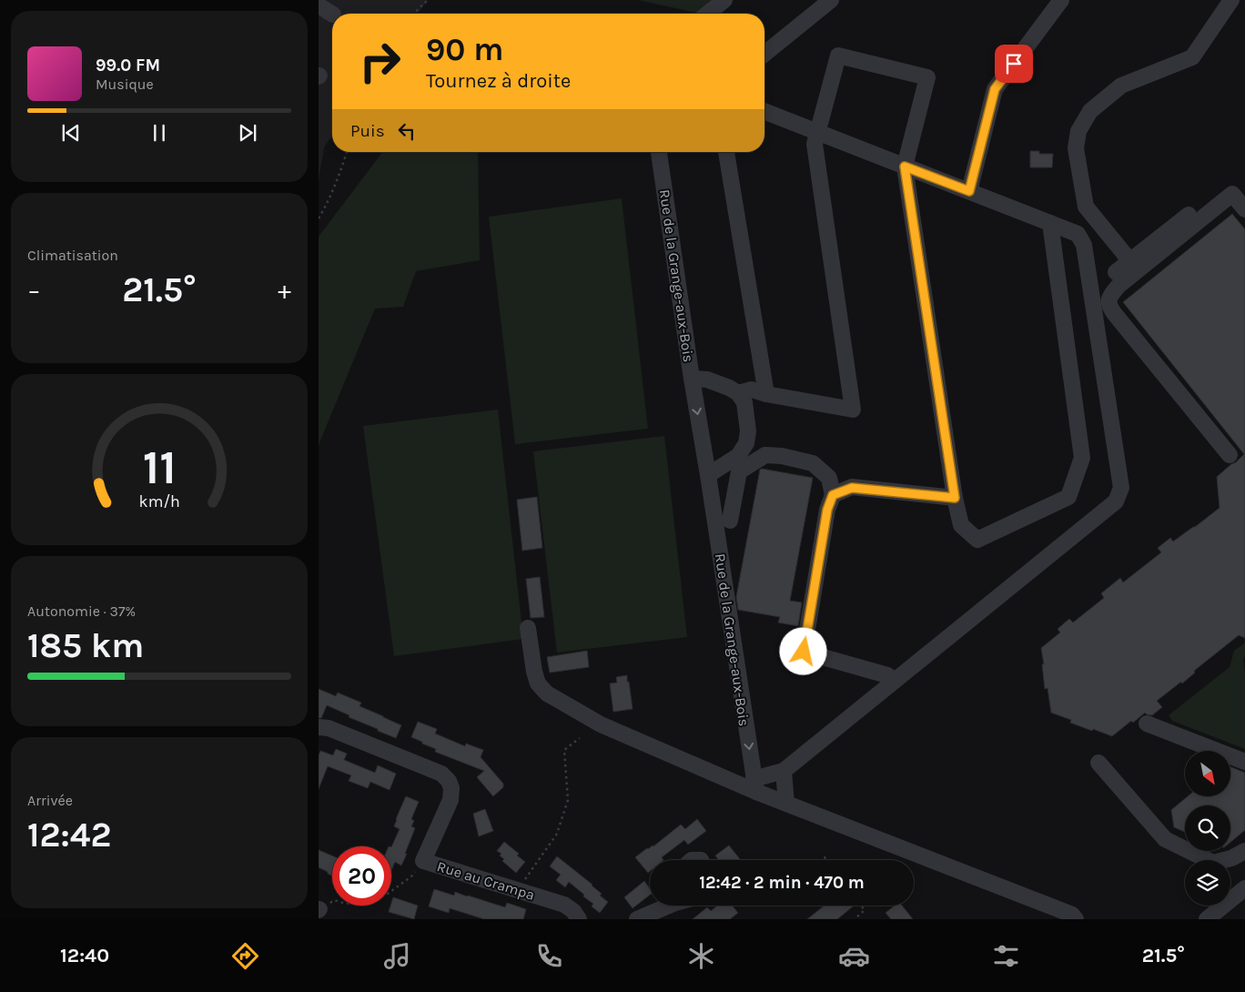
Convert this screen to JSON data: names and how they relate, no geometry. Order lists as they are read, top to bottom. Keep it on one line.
{"streets":{"street":["Rue de la Grange-aux-Bois","Rue au Crampa"]},"one_way":["Rue de la Grange-aux-Bois"],"north":"bottom right","page":{"turn":["90 m","Tournez à droite"],"song":["99.0 FM","Musique"],"then":"Puis","tile":["Climatisation",["Autonomie · 37%","185 km"],["Arrivée","12:42"]],"heat":["−","21.5°","+"],"limit":"20","trip":"12:42 · 2 min · 470 m","tabs":["12:40","21.5°"],"gauge":["11","km/h"]}}
